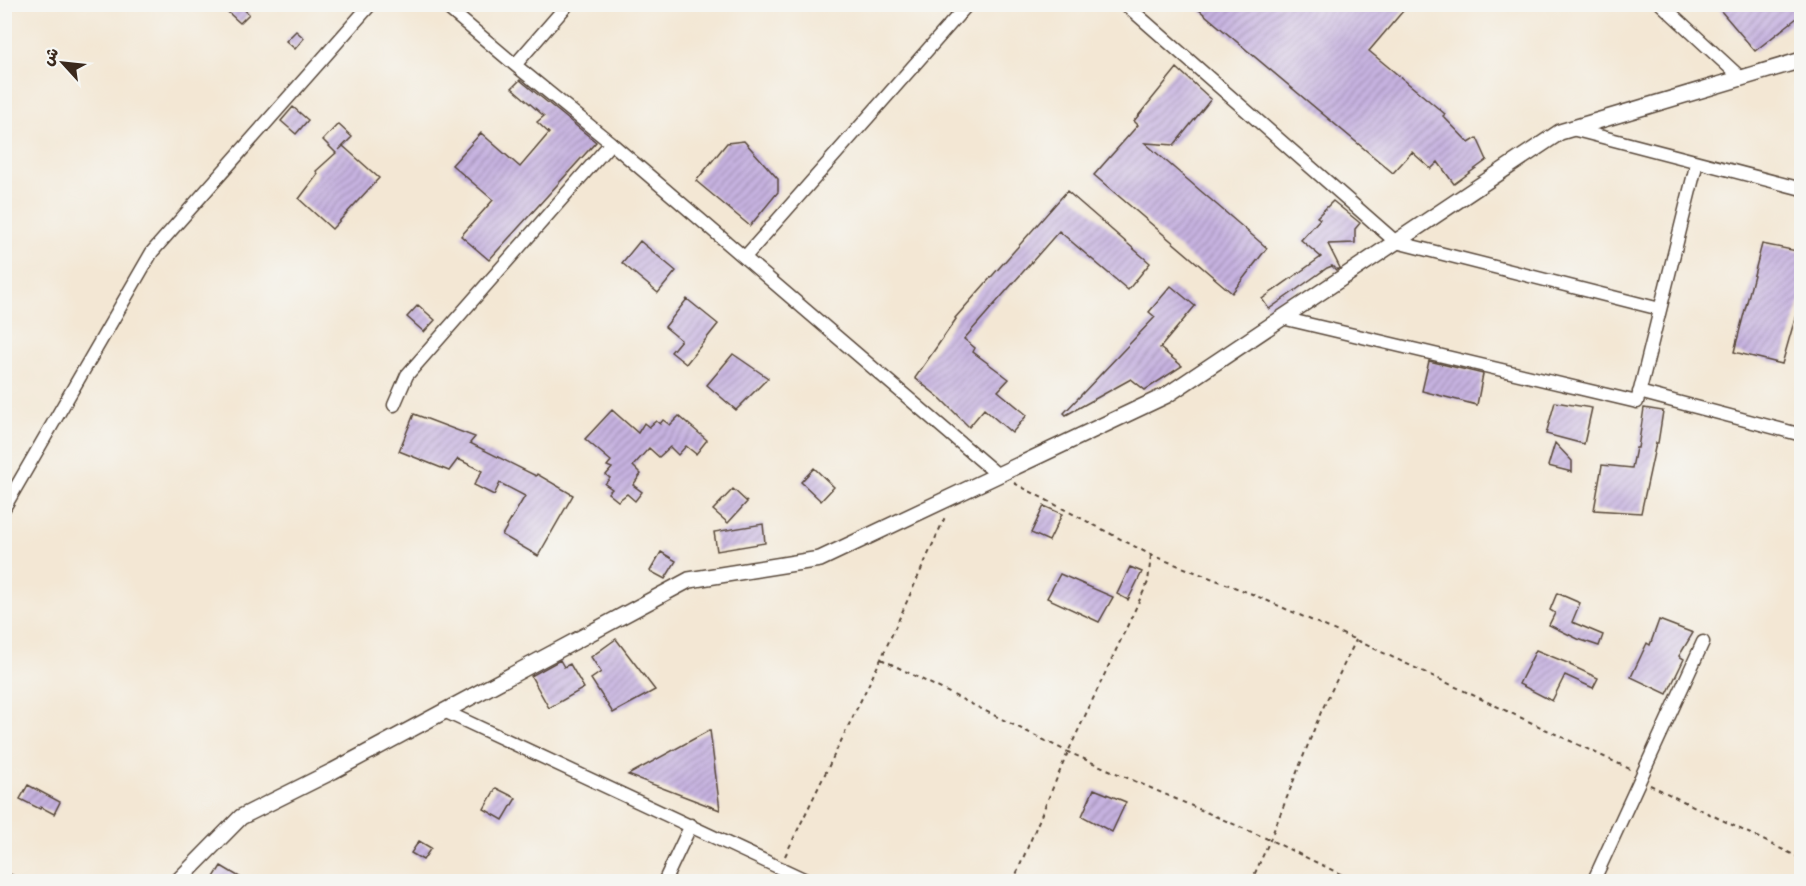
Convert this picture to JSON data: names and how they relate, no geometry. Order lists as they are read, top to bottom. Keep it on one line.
{"north":"top left"}
